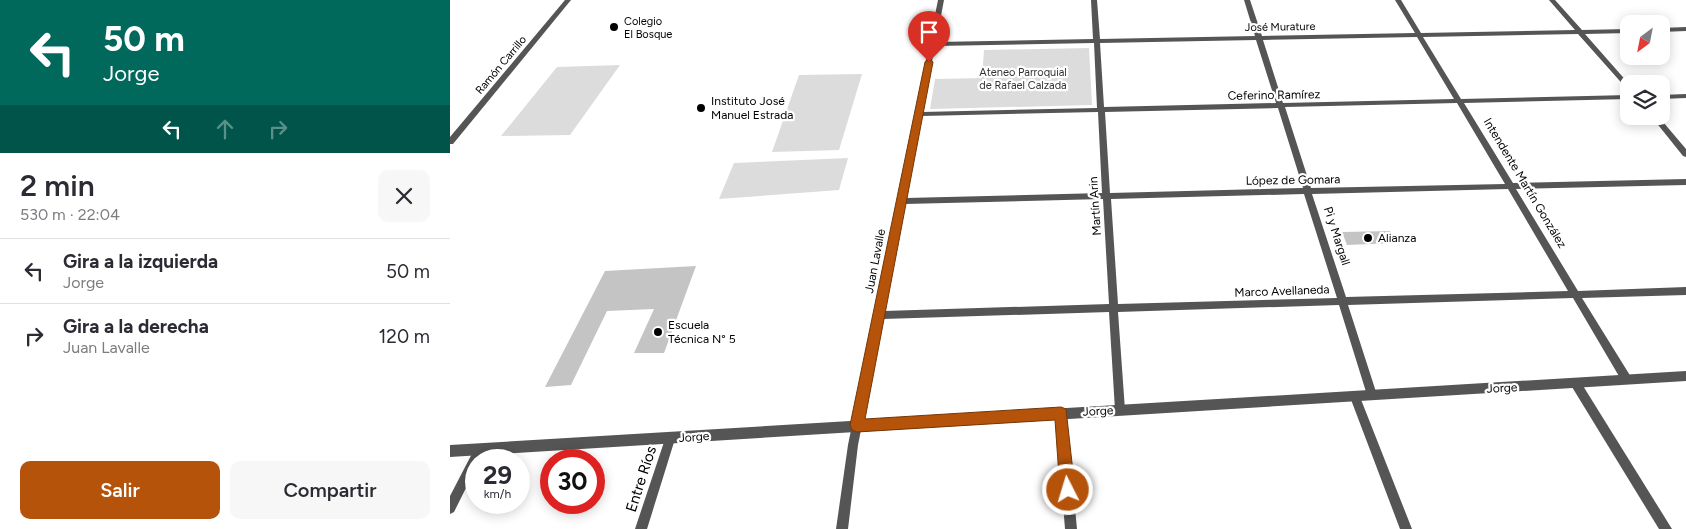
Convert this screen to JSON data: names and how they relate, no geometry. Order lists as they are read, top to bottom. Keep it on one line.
{"streets":{"street":["José Murature","Ramón Carrillo","Ceferino Ramírez","López de Gomara","Intendente Martín González","Martín Arin","Pi y Margall","Juan Lavalle","Marco Avellaneda","Jorge","Entre Ríos"]},"crossings":[["José Murature","Intendente Martín González"],["José Murature","Martín Arin"],["José Murature","Pi y Margall"],["José Murature","Juan Lavalle"],["Ceferino Ramírez","Intendente Martín González"],["Ceferino Ramírez","Martín Arin"],["Ceferino Ramírez","Pi y Margall"],["Ceferino Ramírez","Juan Lavalle"],["López de Gomara","Intendente Martín González"],["López de Gomara","Martín Arin"],["López de Gomara","Pi y Margall"],["López de Gomara","Juan Lavalle"],["Intendente Martín González","Marco Avellaneda"],["Intendente Martín González","Jorge"],["Martín Arin","Marco Avellaneda"],["Martín Arin","Jorge"],["Pi y Margall","Marco Avellaneda"],["Pi y Margall","Jorge"],["Juan Lavalle","Marco Avellaneda"],["Juan Lavalle","Jorge"],["Jorge","Entre Ríos"]],"parks":["Ateneo Parroquial de Rafael Calzada"],"places":["Colegio El Bosque","Instituto José Manuel Estrada","Alianza","Escuela Técnica N° 5"],"north":"bottom left","page":{"turn":["50 m","Jorge"],"heading":["2 min","530 m · 22:04"],"list":[{"name":"Gira a la izquierda","note":"Jorge","value":"50 m"},{"name":"Gira a la derecha","note":"Juan Lavalle","value":"120 m"}],"speed":"29 km/h","limit":"30","buttons":["Salir","Compartir"]}}
